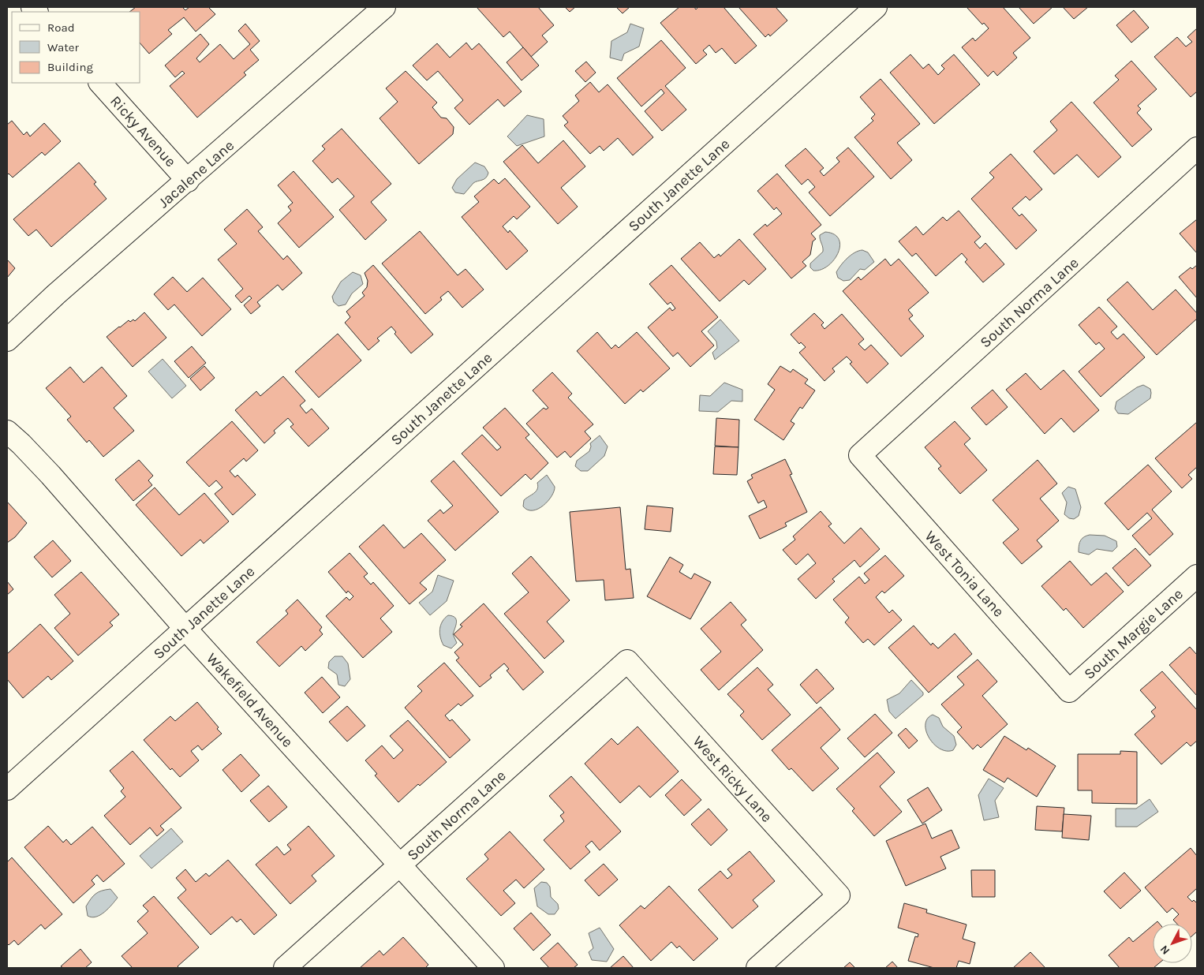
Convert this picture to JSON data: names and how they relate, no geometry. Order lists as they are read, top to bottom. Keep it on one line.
{"streets":{"street":["Ricky Avenue","Jacalene Lane","South Janette Lane","South Norma Lane","West Tonia Lane","South Margie Lane","Wakefield Avenue","West Ricky Lane"]},"crossings":[["Ricky Avenue","Jacalene Lane"],["South Janette Lane","Wakefield Avenue"],["South Norma Lane","West Tonia Lane"],["South Norma Lane","Wakefield Avenue"],["South Norma Lane","West Ricky Lane"],["West Tonia Lane","South Margie Lane"]],"legend":["Road","Water","Building"],"north":"bottom left"}
